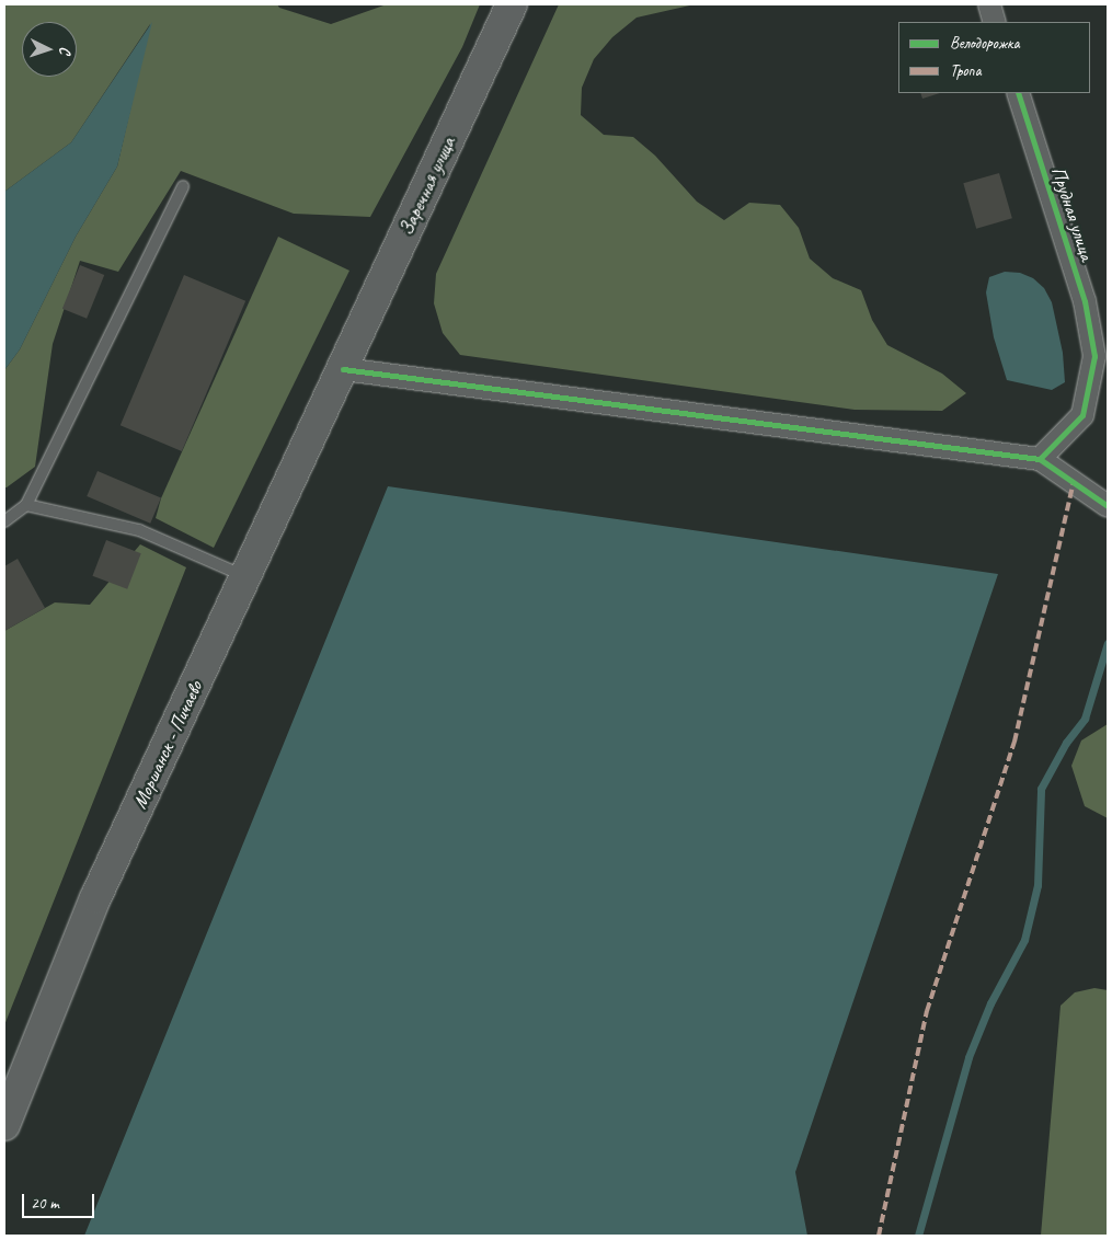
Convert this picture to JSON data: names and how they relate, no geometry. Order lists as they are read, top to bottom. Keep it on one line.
{"streets":{"main road":["Заречная улица","Моршанск - Пичаево"],"street":["Прудная улица"]},"crossings":[["Заречная улица","Моршанск - Пичаево"]],"legend":["Велодорожка","Тропа"],"scale_bar":"20 m","north":"right"}
